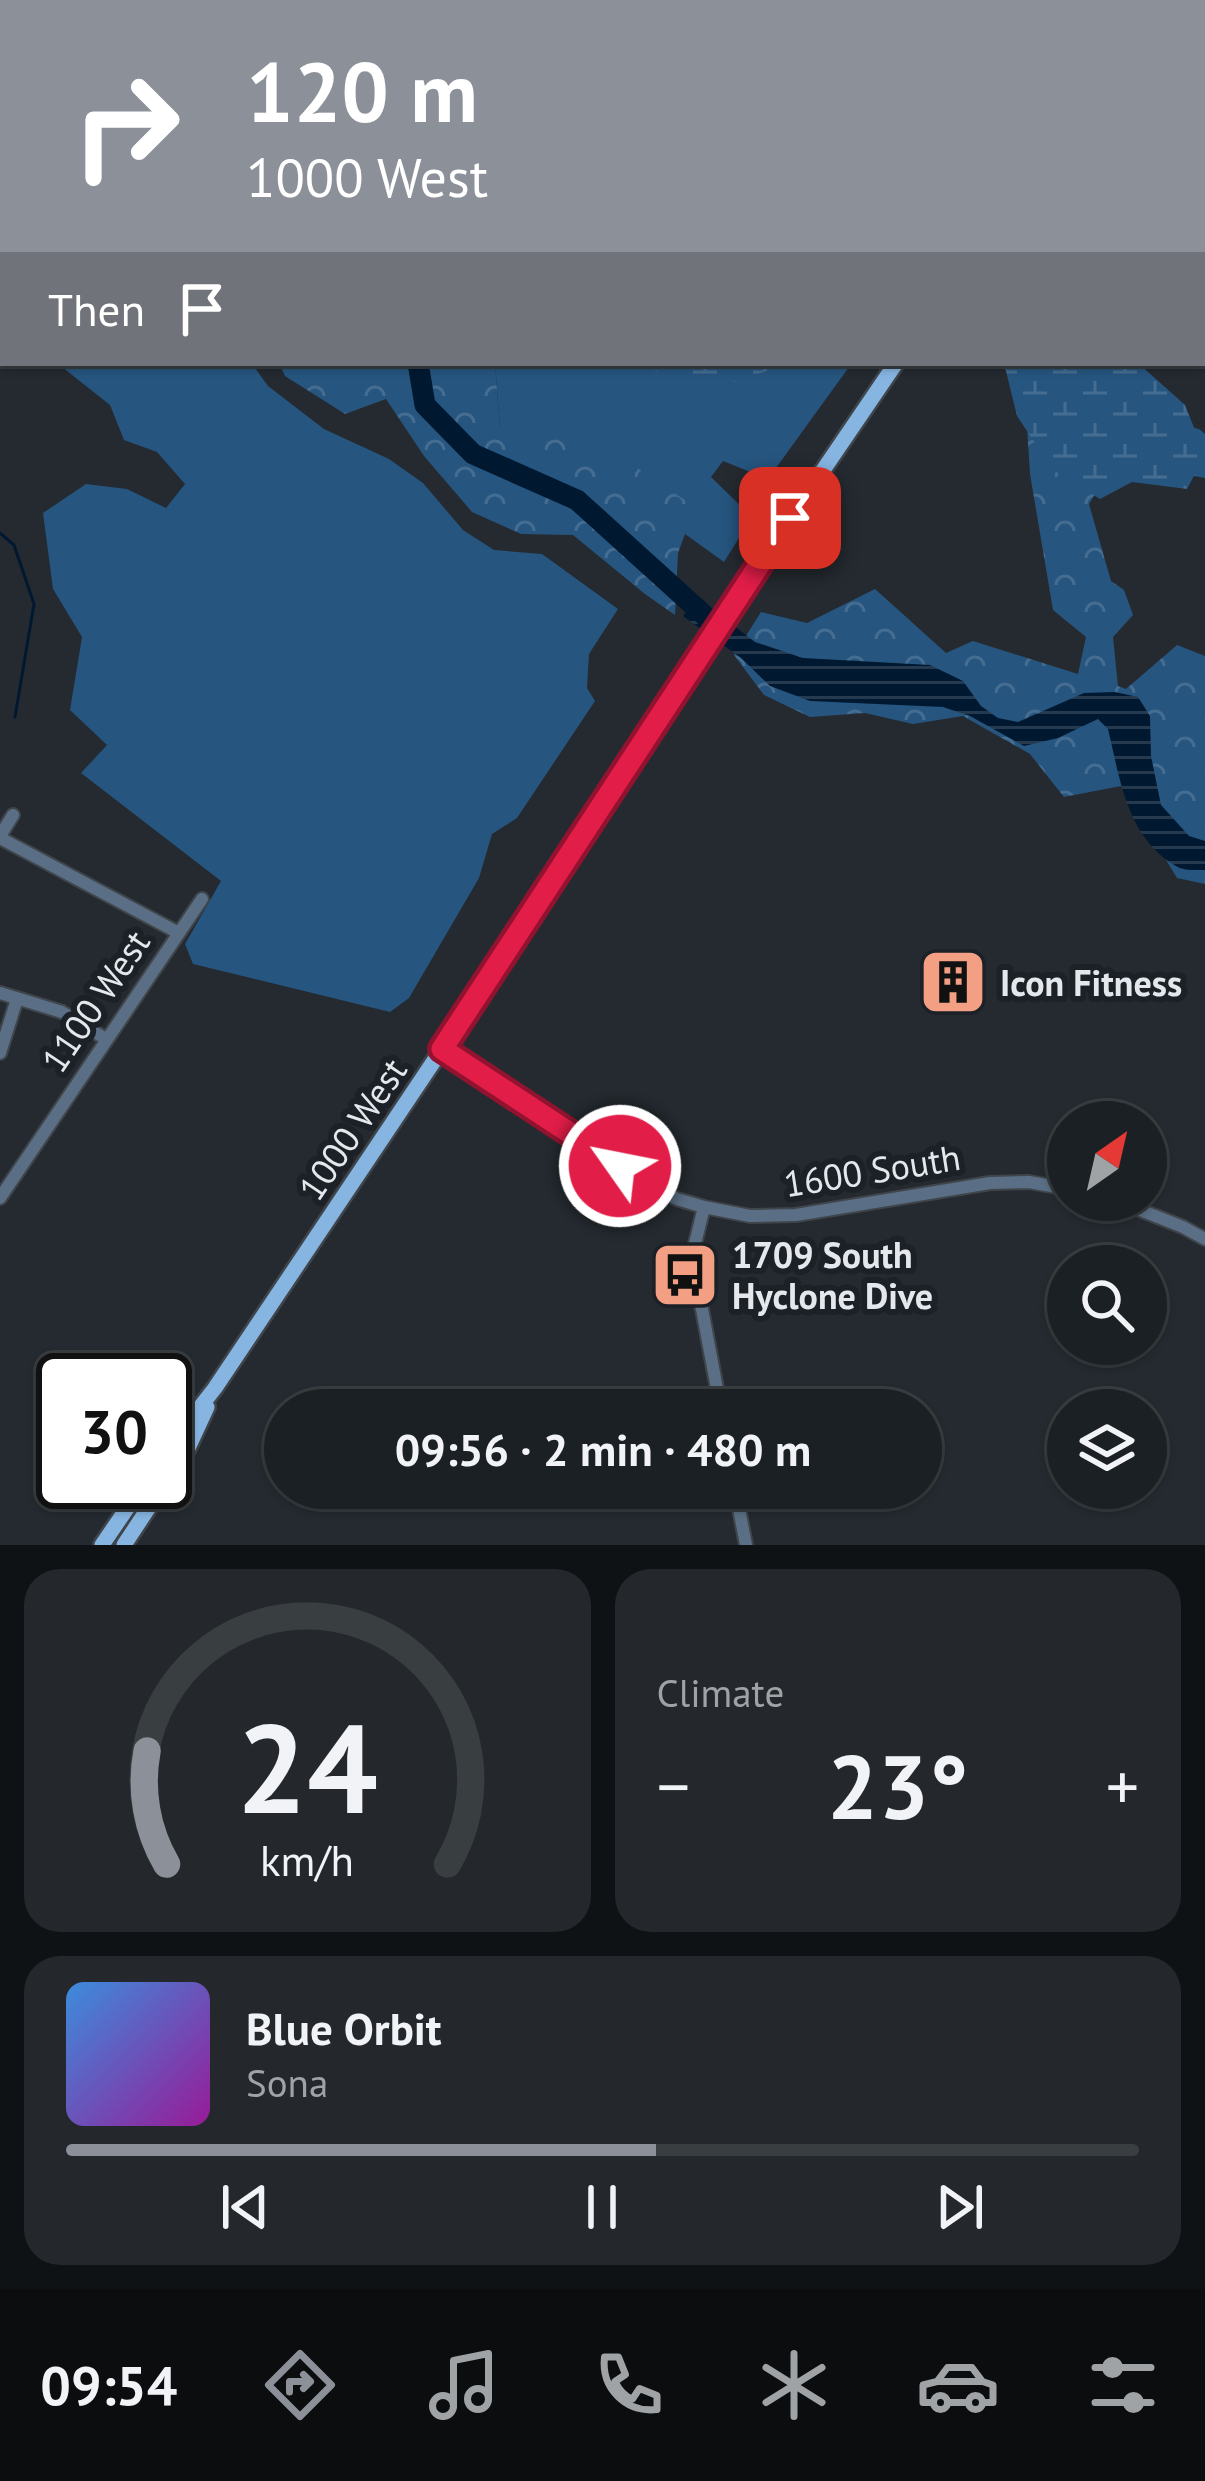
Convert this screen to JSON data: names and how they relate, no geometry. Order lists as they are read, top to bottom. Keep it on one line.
{"streets":{"main road":["1000 West"],"street":["1100 West","1600 South"]},"crossings":[["1000 West","1600 South"]],"places":{"building":["Icon Fitness"],"bus stop":["1709 South Hyclone Dive"]},"north":"top right","page":{"turn":["120 m","1000 West"],"then":"Then","limit":"30","trip":"09:56 · 2 min · 480 m","tile":"Climate","heat":["−","23°","+"],"song":["Blue Orbit","Sona"],"tabs":"09:54","gauge":["24","km/h"]}}
